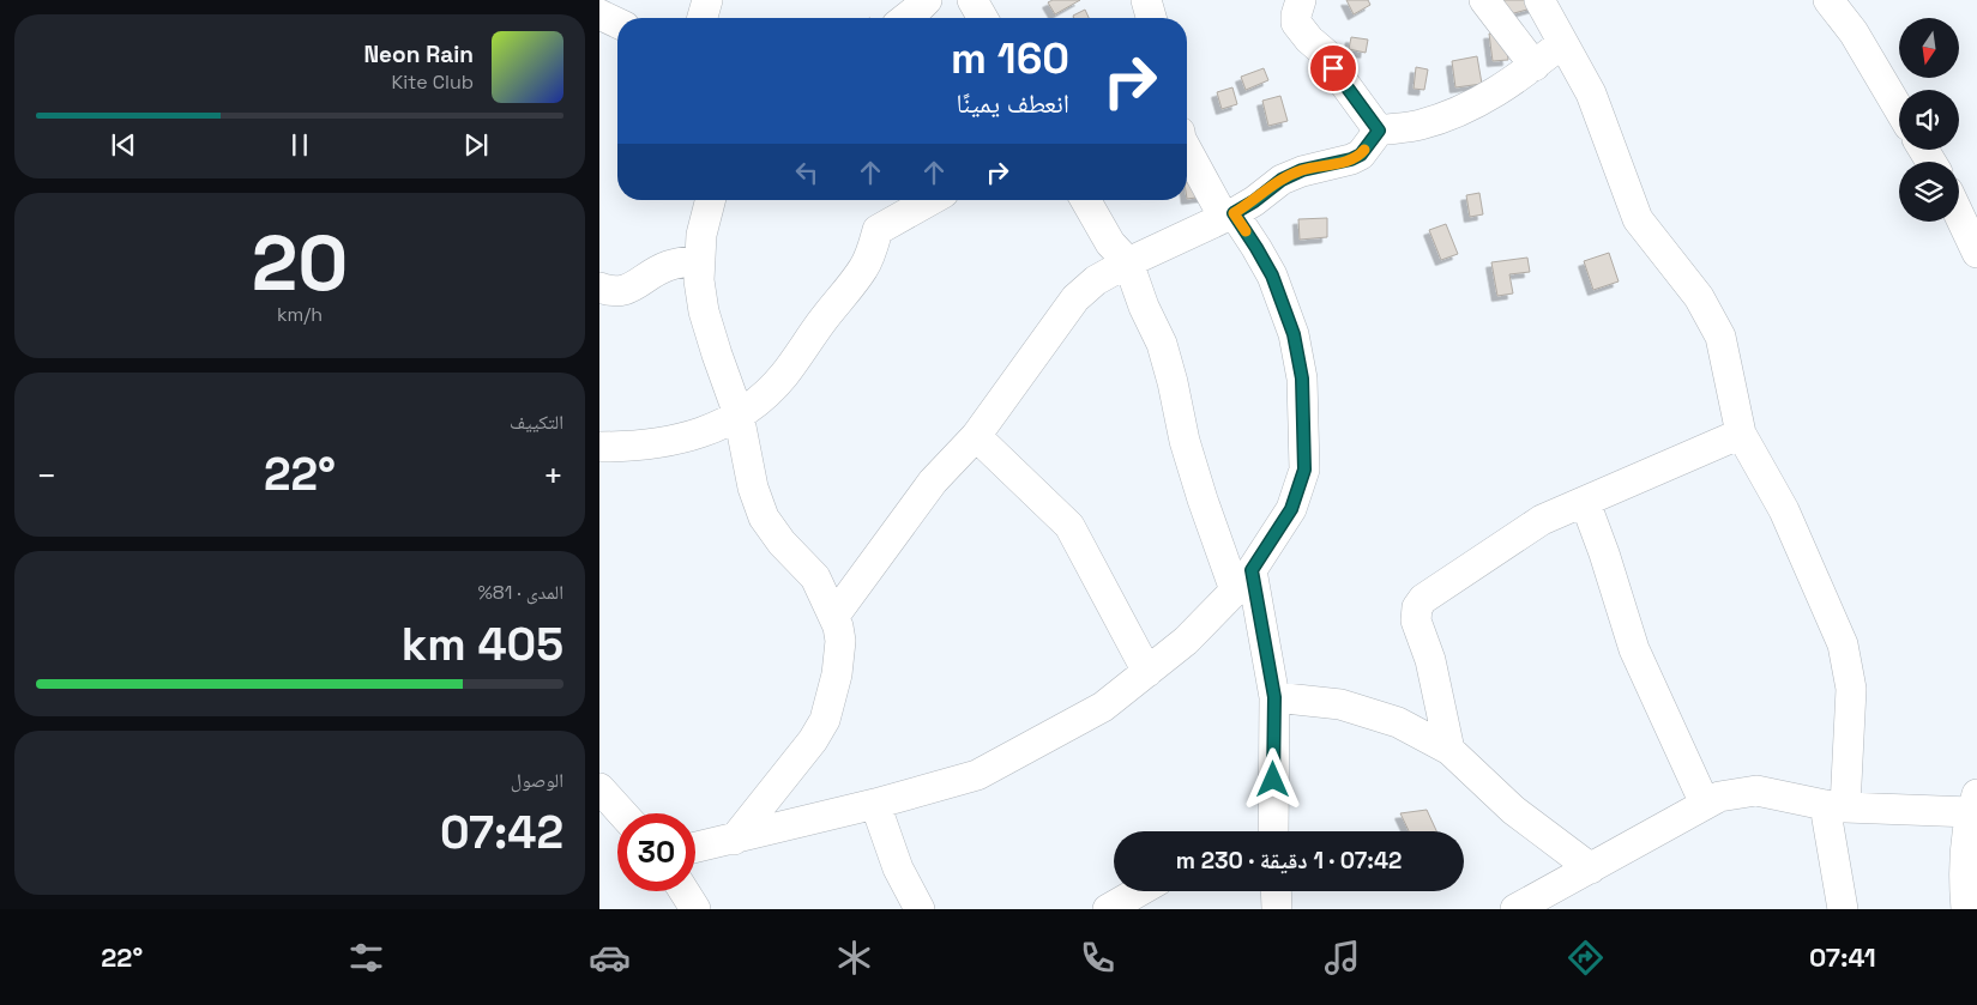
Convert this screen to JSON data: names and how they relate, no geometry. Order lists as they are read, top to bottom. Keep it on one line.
{"north":"bottom","page":{"turn":["160 m","انعطف يمينًا"],"song":["Neon Rain","Kite Club"],"tile":[["20","km/h"],"التكييف",["المدى · 81%","405 km"],["الوصول","07:42"]],"heat":["−","22°","+"],"limit":"30","trip":"07:42 · 1 دقيقة · 230 m","tabs":["07:41","22°"]}}
